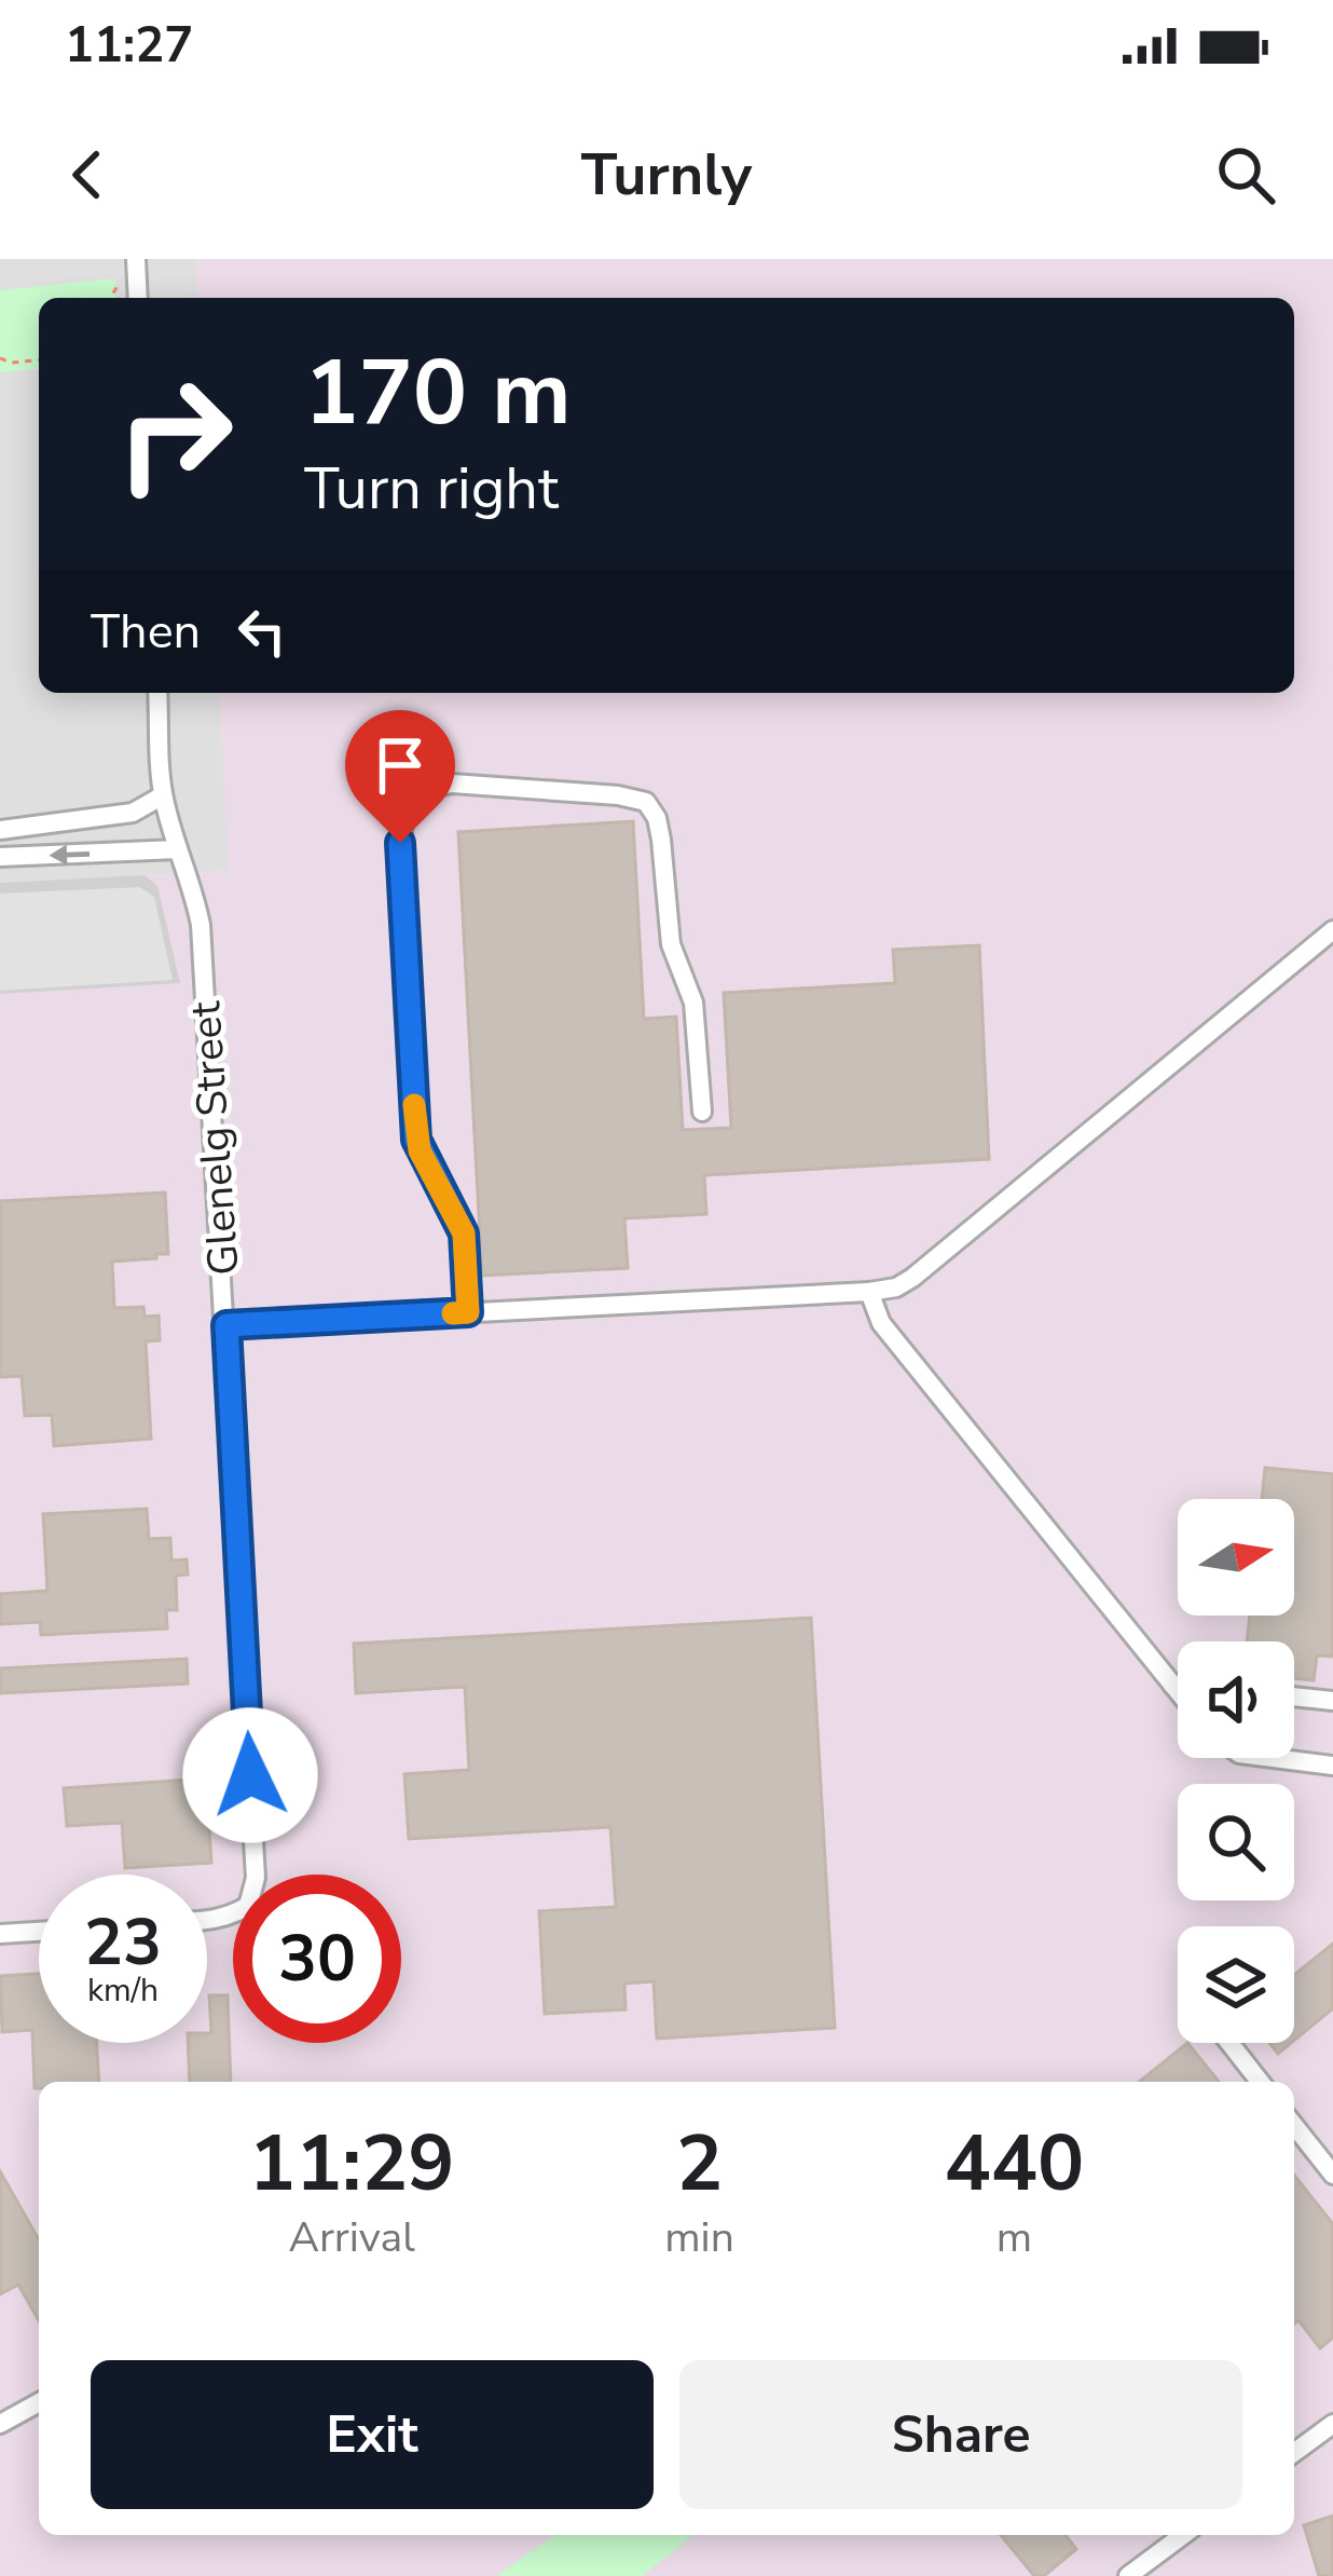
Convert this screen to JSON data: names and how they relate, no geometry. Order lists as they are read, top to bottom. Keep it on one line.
{"streets":{"street":["Glenelg Street"]},"north":"right","page":{"status":"11:27","header":"Turnly","turn":["170 m","Turn right"],"then":"Then","speed":"23 km/h","limit":"30","eta":["11:29","Arrival","2","min","440","m"],"buttons":["Exit","Share"]}}
